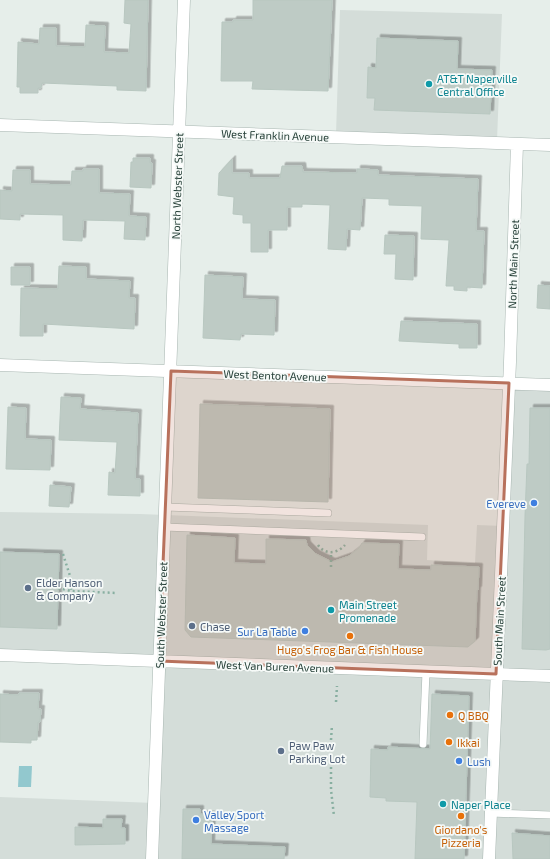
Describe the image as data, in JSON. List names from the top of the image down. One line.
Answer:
{"streets":{"street":["West Franklin Avenue","North Webster Street","North Main Street","West Benton Avenue","South Webster Street","South Main Street","West Van Buren Avenue"]},"crossings":[["West Franklin Avenue","North Webster Street"],["West Franklin Avenue","North Main Street"],["North Webster Street","West Benton Avenue"],["North Webster Street","South Webster Street"],["North Main Street","West Benton Avenue"],["North Main Street","South Main Street"],["West Benton Avenue","South Webster Street"],["West Benton Avenue","South Main Street"],["South Webster Street","West Van Buren Avenue"],["South Main Street","West Van Buren Avenue"]],"places":["AT&T Naperville Central Office","Evereve","Elder Hanson & Company","Main Street Promenade","Chase","Sur La Table","Hugo's Frog Bar & Fish House","Q BBQ","Ikkai","Paw Paw Parking Lot","Lush","Naper Place","Giordano's Pizzeria","Valley Sport Massage"]}
